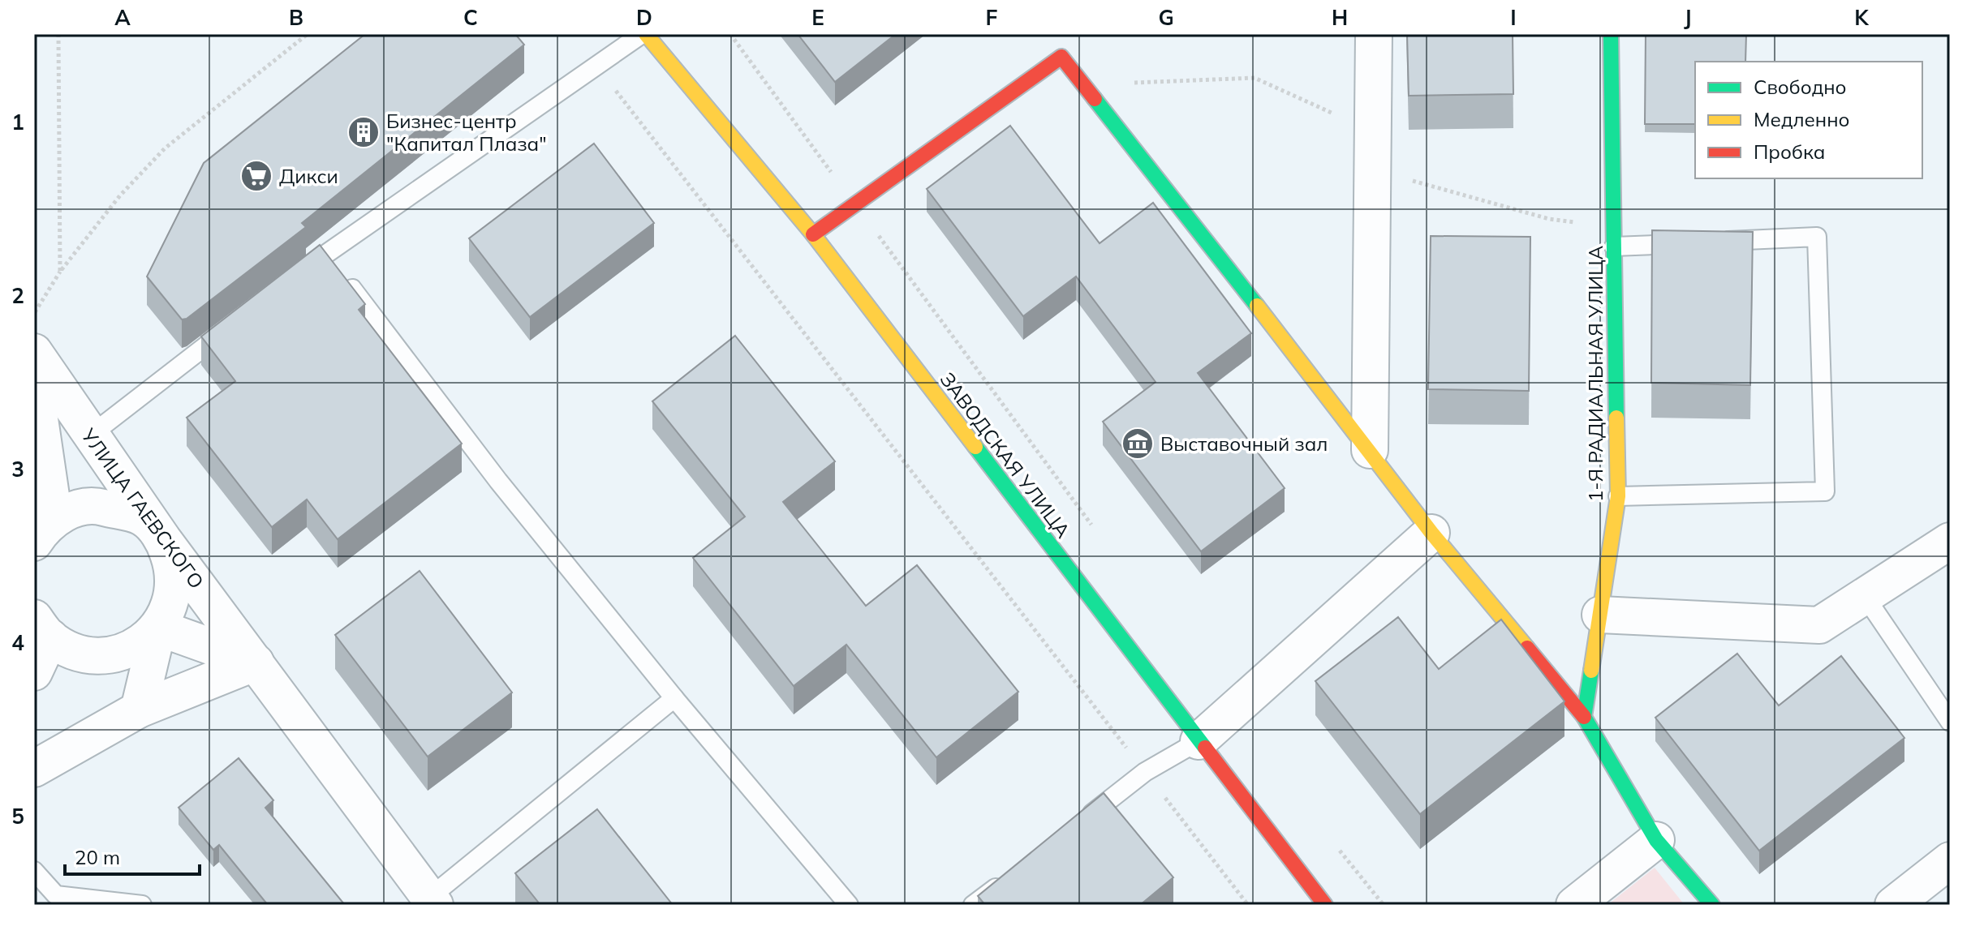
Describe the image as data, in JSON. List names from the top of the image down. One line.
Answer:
{"streets":{"street":["1-Я РАДИАЛЬНАЯ УЛИЦА","ЗАВОДСКАЯ УЛИЦА","УЛИЦА ГАЕВСКОГО"]},"places":{"building":["Бизнес-центр \"Капитал Плаза\""],"supermarket":["Дикси"],"museum":["Выставочный зал"]},"legend":["Свободно","Медленно","Пробка"],"scale_bar":"20 m","grid":{"columns":["A","B","C","D","E","F","G","H","I","J","K"],"rows":["1","2","3","4","5"]}}
